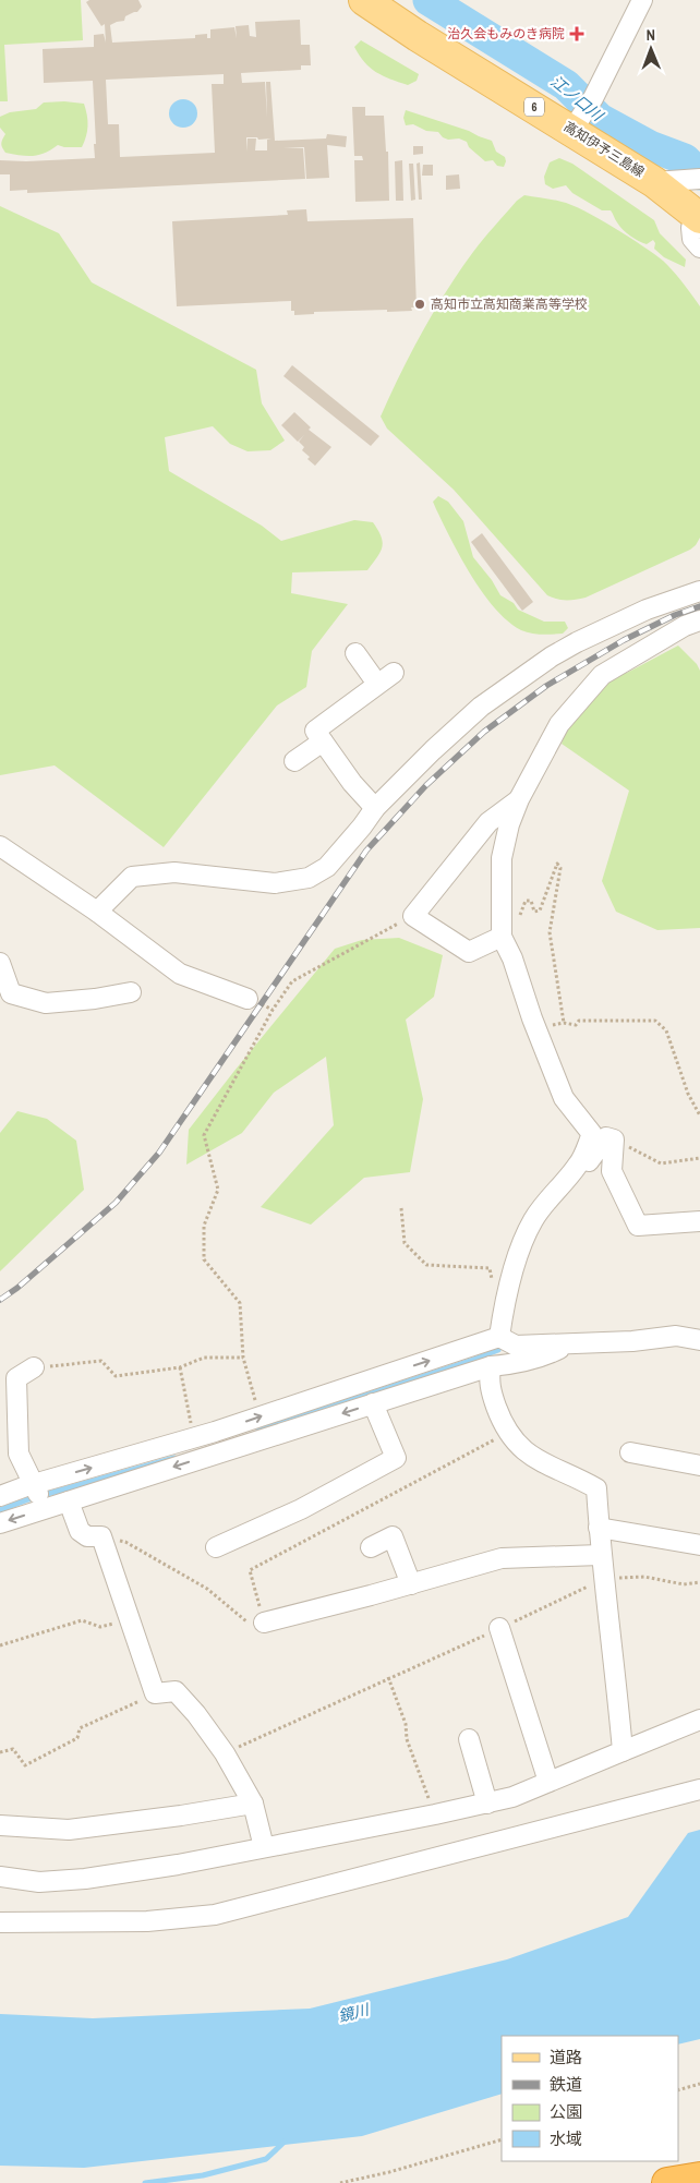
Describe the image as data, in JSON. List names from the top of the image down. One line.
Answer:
{"streets":{"main road":["6","高知伊予三島線"]},"water":["江ノ口川","鏡川"],"places":{"health":["治久会もみのき病院"],"other":["高知市立高知商業高等学校"]},"legend":["道路","鉄道","公園","水域"],"north":"top"}
